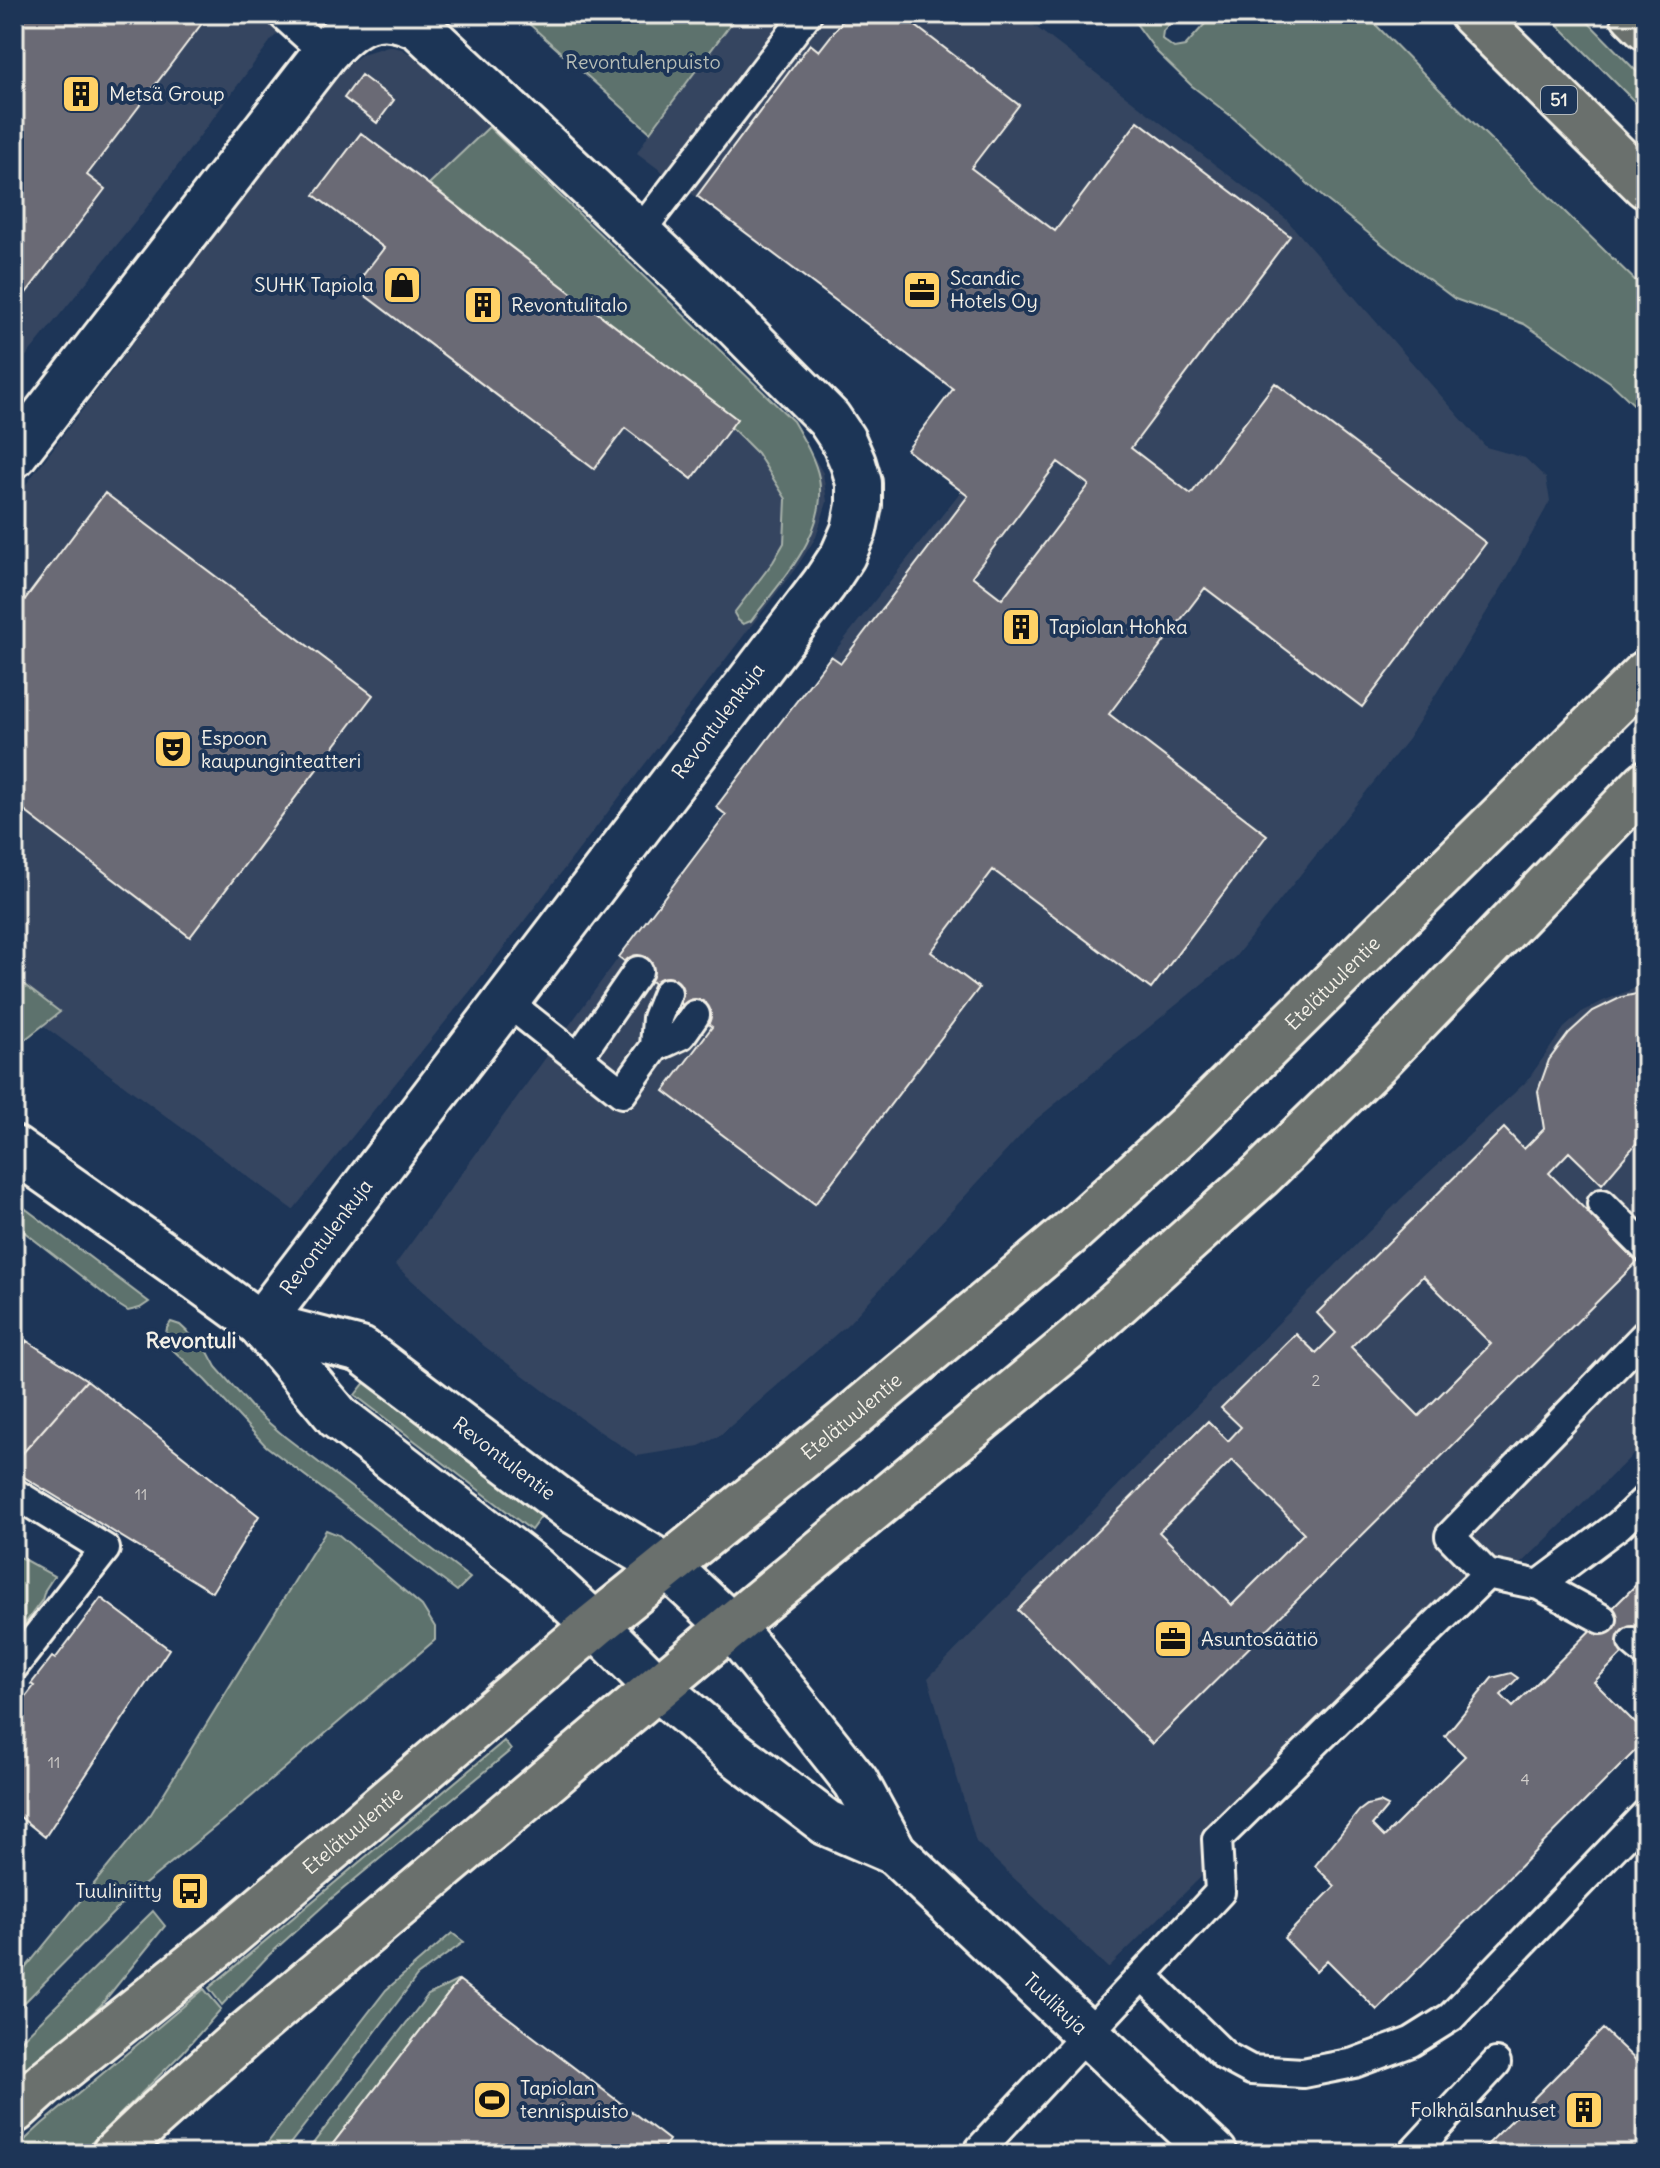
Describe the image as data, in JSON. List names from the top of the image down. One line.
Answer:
{"streets":{"main road":["51","Etelätuulentie"],"street":["Revontulenkuja","Revontulentie","Tuulikuja"]},"crossings":[["Revontulenkuja","Revontulentie"],["Etelätuulentie","Revontulentie"],["Revontulentie","Tuulikuja"]],"districts":["Revontuli"],"parks":["Revontulenpuisto"],"places":{"building":["Metsä Group","Revontulitalo","Tapiolan Hohka","Folkhälsanhuset"],"shop":["SUHK Tapiola"],"office":["Scandic Hotels Oy","Asuntosäätiö"],"theatre":["Espoon kaupunginteatteri"],"bus stop":["Tuuliniitty"],"sports":["Tapiolan tennispuisto"]},"house_numbers":["2","11","11","4"]}
